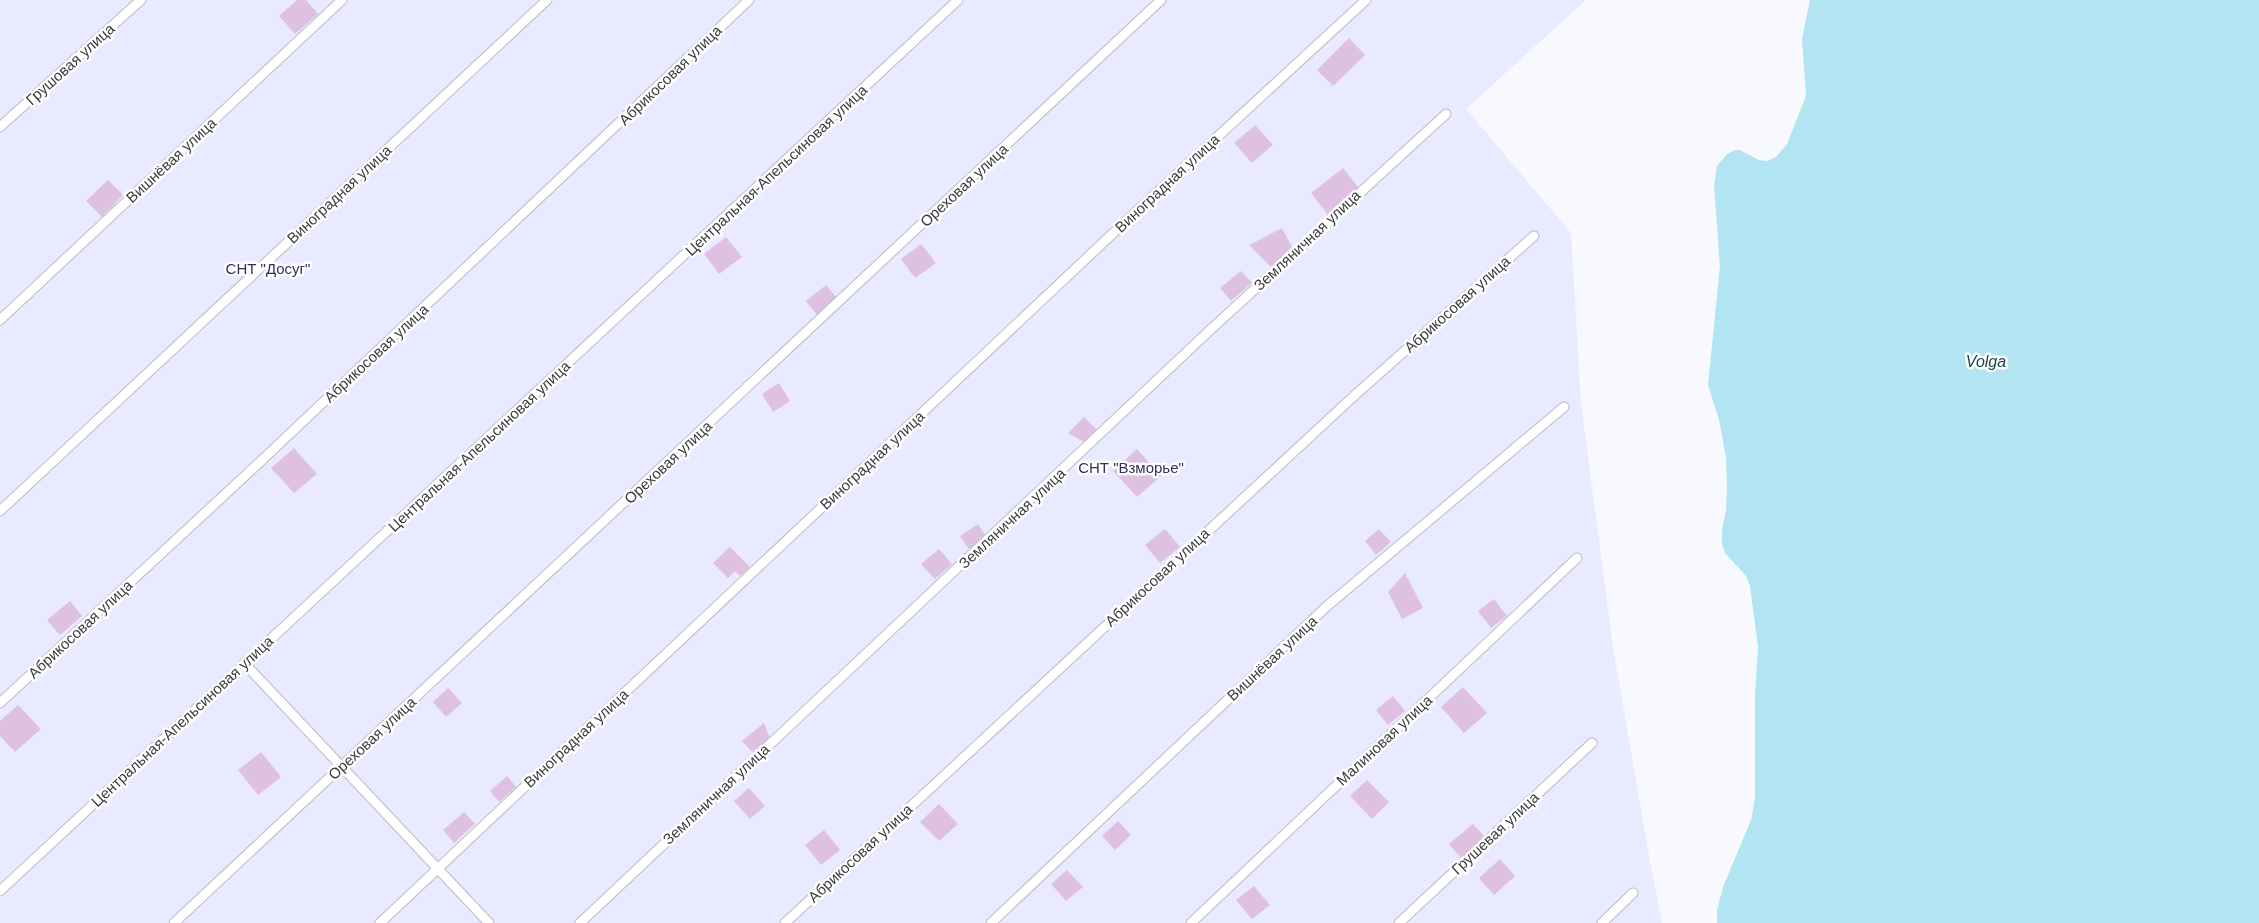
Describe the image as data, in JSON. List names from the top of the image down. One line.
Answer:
{"streets":{"lane":["Грушовая улица","Абрикосовая улица","Вишнёвая улица","Центральная-Апельсиновая улица","Виноградная улица","Ореховая улица","Земляничная улица","Малиновая улица","Грушевая улица"]},"water":["Volga"],"parks":["СНТ \"Досуг\"","СНТ \"Взморье\""]}
